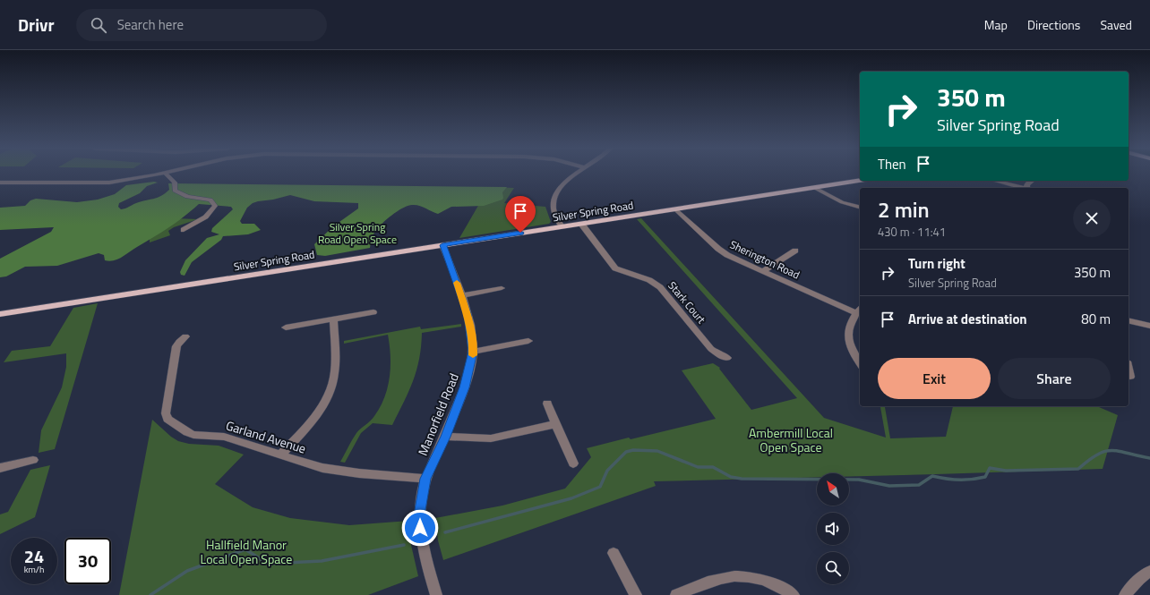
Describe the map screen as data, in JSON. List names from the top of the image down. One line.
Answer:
{"streets":{"main road":["Silver Spring Road"],"street":["Sherington Road","Stark Court","Manorfield Road","Garland Avenue"]},"crossings":[["Silver Spring Road","Sherington Road"],["Silver Spring Road","Stark Court"],["Silver Spring Road","Manorfield Road"],["Manorfield Road","Garland Avenue"]],"parks":["Silver Spring Road Open Space","Ambermill Local Open Space","Hallfield Manor Local Open Space"],"north":"top left","page":{"header":"Drivr","search":"Search here","nav":["Map","Directions","Saved"],"turn":["350 m","Silver Spring Road"],"then":"Then","heading":["2 min","430 m · 11:41"],"list":[{"name":"Turn right","note":"Silver Spring Road","value":"350 m"},{"name":"Arrive at destination","value":"80 m"}],"buttons":["Exit","Share"],"speed":"24 km/h","limit":"30"}}
